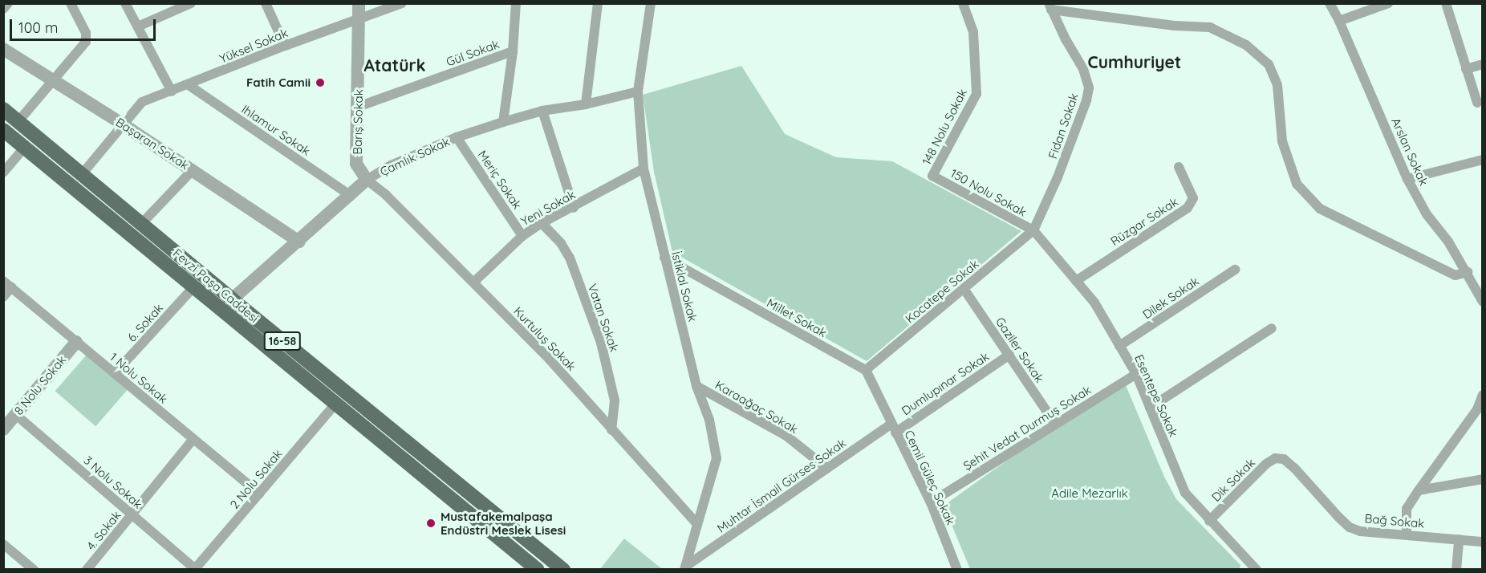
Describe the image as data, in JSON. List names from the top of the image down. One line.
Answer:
{"streets":{"main road":["Fevzi Paşa Caddesi","16-58"],"street":["Yüksel Sokak","Gül Sokak","Barış Sokak","Fidan Sokak","148 Nolu Sokak","Ihlamur Sokak","Başaran Sokak","Arslan Sokak","Çamlık Sokak","Meriç Sokak","150 Nolu Sokak","Yeni Sokak","Rüzgar Sokak","İstiklal Sokak","Kocatepe Sokak","Dilek Sokak","Vatan Sokak","Millet Sokak","6. Sokak","Kurtuluş Sokak","Gaziler Sokak","1 Nolu Sokak","Dumlupınar Sokak","8 Nolu Sokak","Esentepe Sokak","Karaağaç Sokak","Şehit Vedat Durmuş Sokak","Cemil Güleç Sokak","2 Nolu Sokak","Dik Sokak","3 Nolu Sokak","Muhtar İsmail Gürses Sokak","Bağ Sokak","4. Sokak"]},"crossings":[["Yüksel Sokak","Barış Sokak"],["Yüksel Sokak","Ihlamur Sokak"],["Yüksel Sokak","Başaran Sokak"],["Yüksel Sokak","Fevzi Paşa Caddesi"],["Gül Sokak","Barış Sokak"],["Barış Sokak","Çamlık Sokak"],["Barış Sokak","Kurtuluş Sokak"],["Fidan Sokak","150 Nolu Sokak"],["Fidan Sokak","Kocatepe Sokak"],["Fidan Sokak","Esentepe Sokak"],["148 Nolu Sokak","150 Nolu Sokak"],["Ihlamur Sokak","Çamlık Sokak"],["Başaran Sokak","Çamlık Sokak"],["Çamlık Sokak","Meriç Sokak"],["Çamlık Sokak","Fevzi Paşa Caddesi"],["Çamlık Sokak","İstiklal Sokak"],["Çamlık Sokak","Kurtuluş Sokak"],["Meriç Sokak","Yeni Sokak"],["150 Nolu Sokak","Kocatepe Sokak"],["150 Nolu Sokak","Esentepe Sokak"],["Yeni Sokak","İstiklal Sokak"],["Yeni Sokak","Vatan Sokak"],["Yeni Sokak","Kurtuluş Sokak"],["Rüzgar Sokak","Esentepe Sokak"],["Fevzi Paşa Caddesi","6. Sokak"],["Fevzi Paşa Caddesi","2 Nolu Sokak"],["İstiklal Sokak","Millet Sokak"],["İstiklal Sokak","Kurtuluş Sokak"],["İstiklal Sokak","Karaağaç Sokak"],["İstiklal Sokak","Muhtar İsmail Gürses Sokak"],["Kocatepe Sokak","Millet Sokak"],["Kocatepe Sokak","Gaziler Sokak"],["Kocatepe Sokak","Esentepe Sokak"],["Dilek Sokak","Esentepe Sokak"],["Vatan Sokak","Kurtuluş Sokak"],["6. Sokak","1 Nolu Sokak"],["Gaziler Sokak","Dumlupınar Sokak"],["Gaziler Sokak","Şehit Vedat Durmuş Sokak"],["1 Nolu Sokak","8 Nolu Sokak"],["1 Nolu Sokak","2 Nolu Sokak"],["1 Nolu Sokak","4. Sokak"],["Dumlupınar Sokak","Cemil Güleç Sokak"],["Dumlupınar Sokak","Muhtar İsmail Gürses Sokak"],["8 Nolu Sokak","3 Nolu Sokak"],["Esentepe Sokak","Şehit Vedat Durmuş Sokak"],["Esentepe Sokak","Dik Sokak"],["Karaağaç Sokak","Muhtar İsmail Gürses Sokak"],["Şehit Vedat Durmuş Sokak","Cemil Güleç Sokak"],["Cemil Güleç Sokak","Muhtar İsmail Gürses Sokak"],["2 Nolu Sokak","3 Nolu Sokak"],["Dik Sokak","Bağ Sokak"],["3 Nolu Sokak","4. Sokak"]],"districts":["Cumhuriyet","Atatürk"],"parks":["Adile Mezarlık"],"places":["Fatih Camii","Mustafakemalpaşa Endüstri Meslek Lisesi"],"scale_bar":"100 m"}
